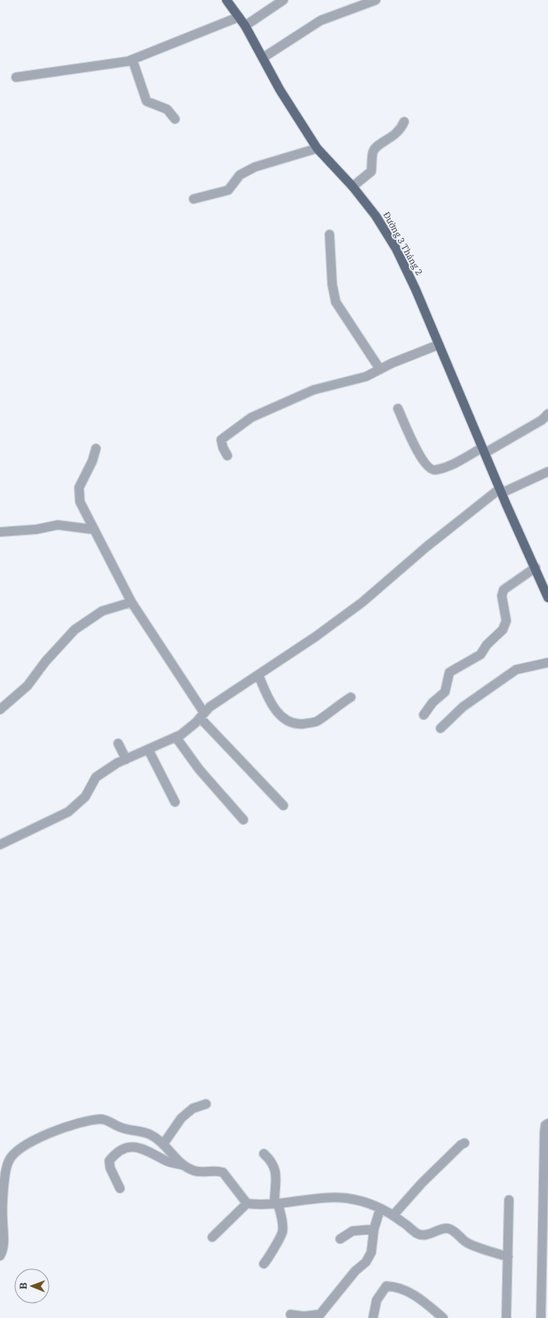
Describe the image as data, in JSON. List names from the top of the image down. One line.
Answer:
{"streets":{"main road":["Đường 3 Tháng 2"]},"north":"left"}
